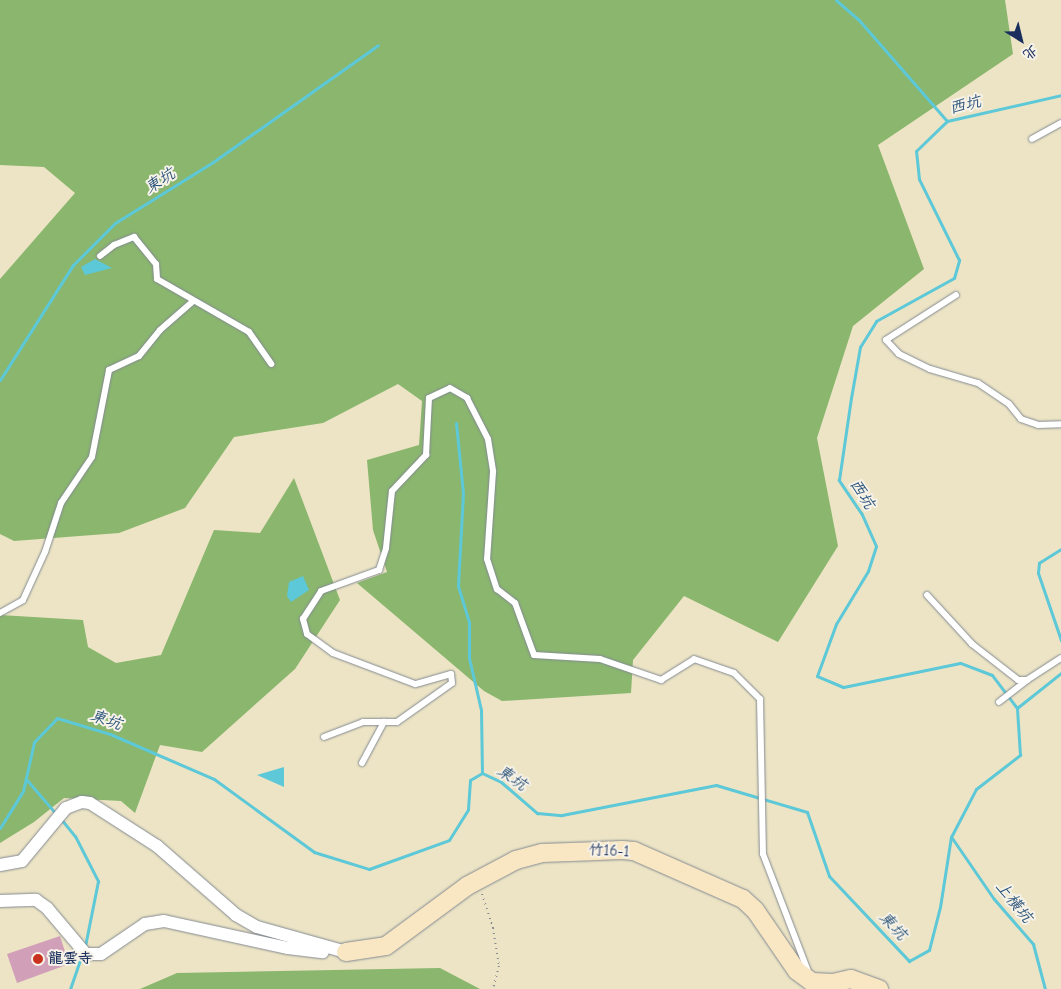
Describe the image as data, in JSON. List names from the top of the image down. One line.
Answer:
{"streets":{"street":["竹16-1"]},"water":["西坑","東坑","上橫坑"],"places":["龍雲寺"],"north":"bottom right"}
